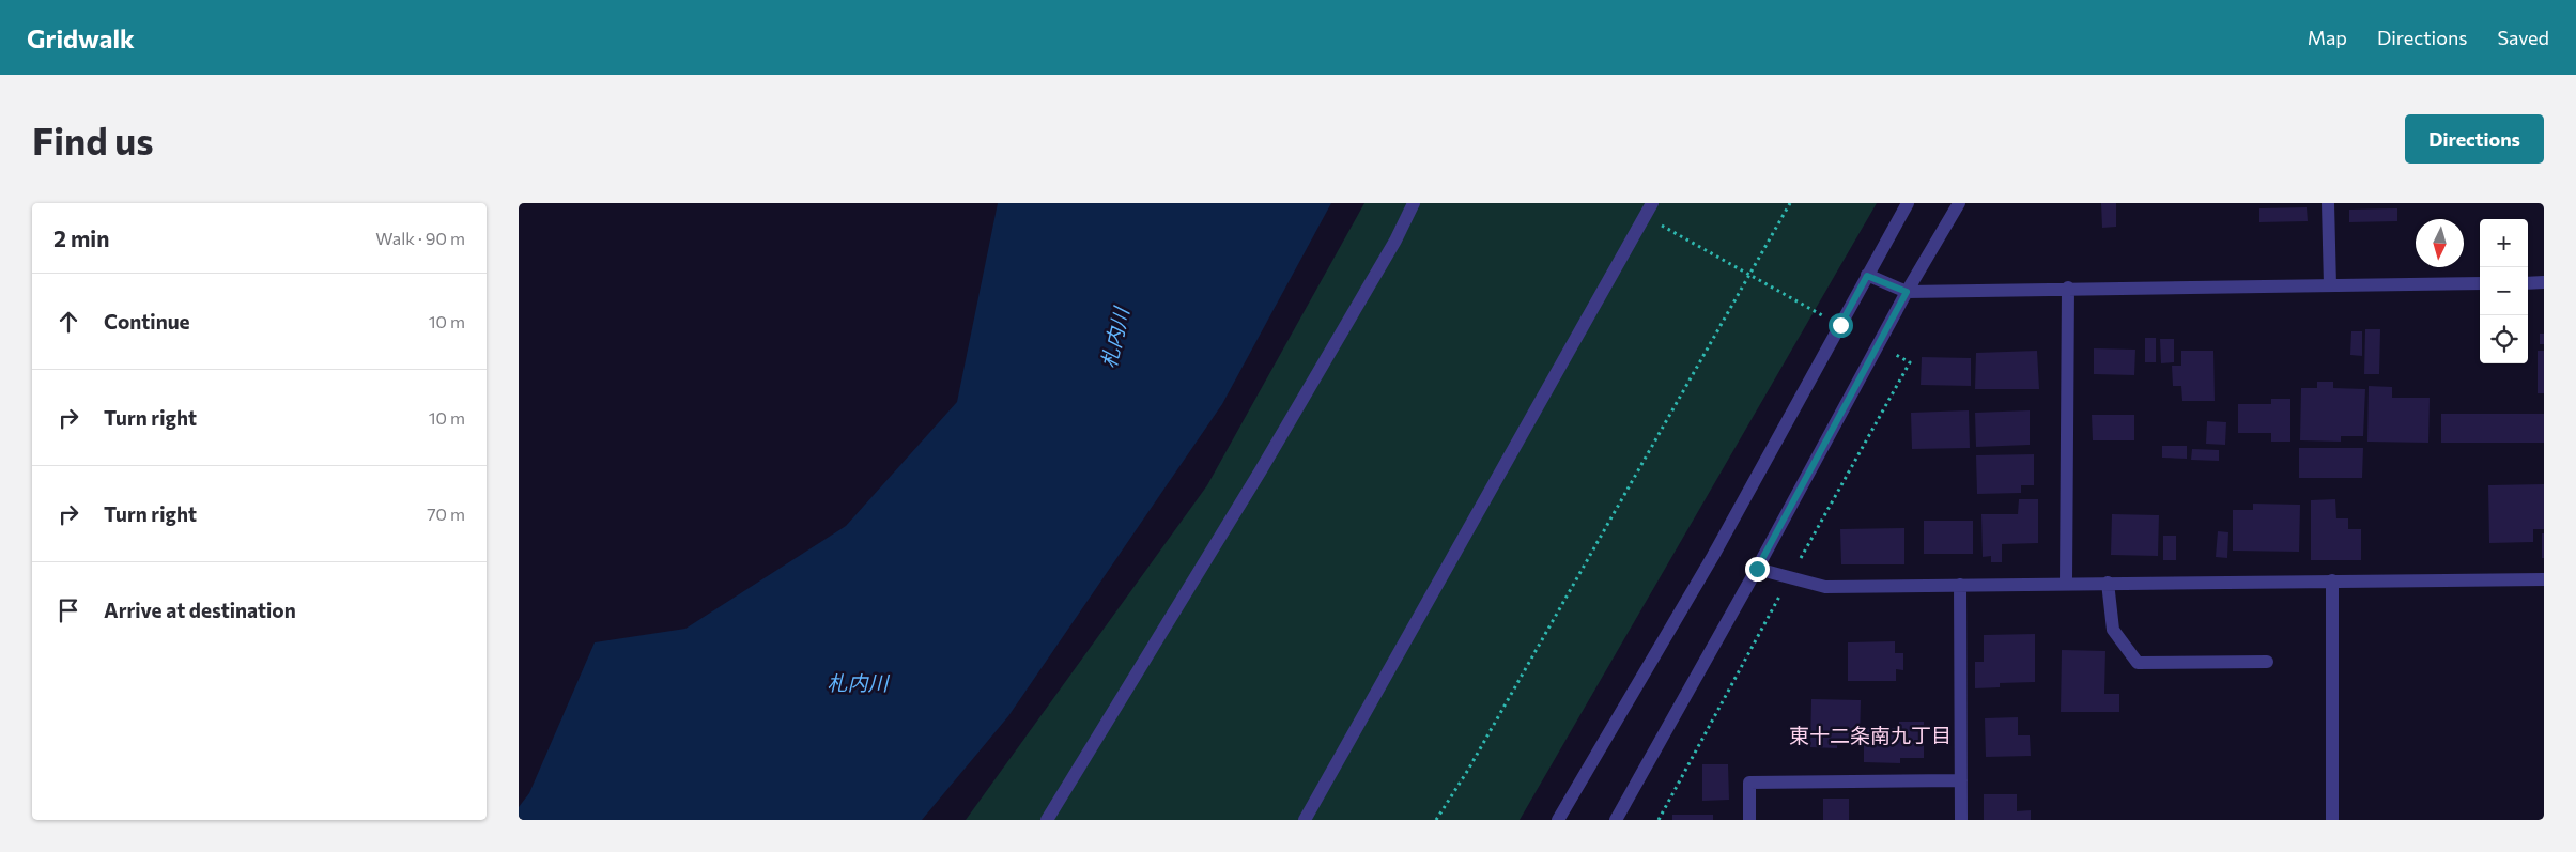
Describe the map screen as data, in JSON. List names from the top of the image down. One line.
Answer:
{"districts":["東十二条南九丁目"],"water":["札内川"],"north":"bottom","page":{"header":"Gridwalk","nav":["Map","Directions","Saved"],"buttons":"Directions","title":"Find us","heading":["2 min","Walk · 90 m"],"map_buttons":["+","−"],"list":[["Continue","10 m"],["Turn right","10 m"],["Turn right","70 m"],"Arrive at destination"]}}
